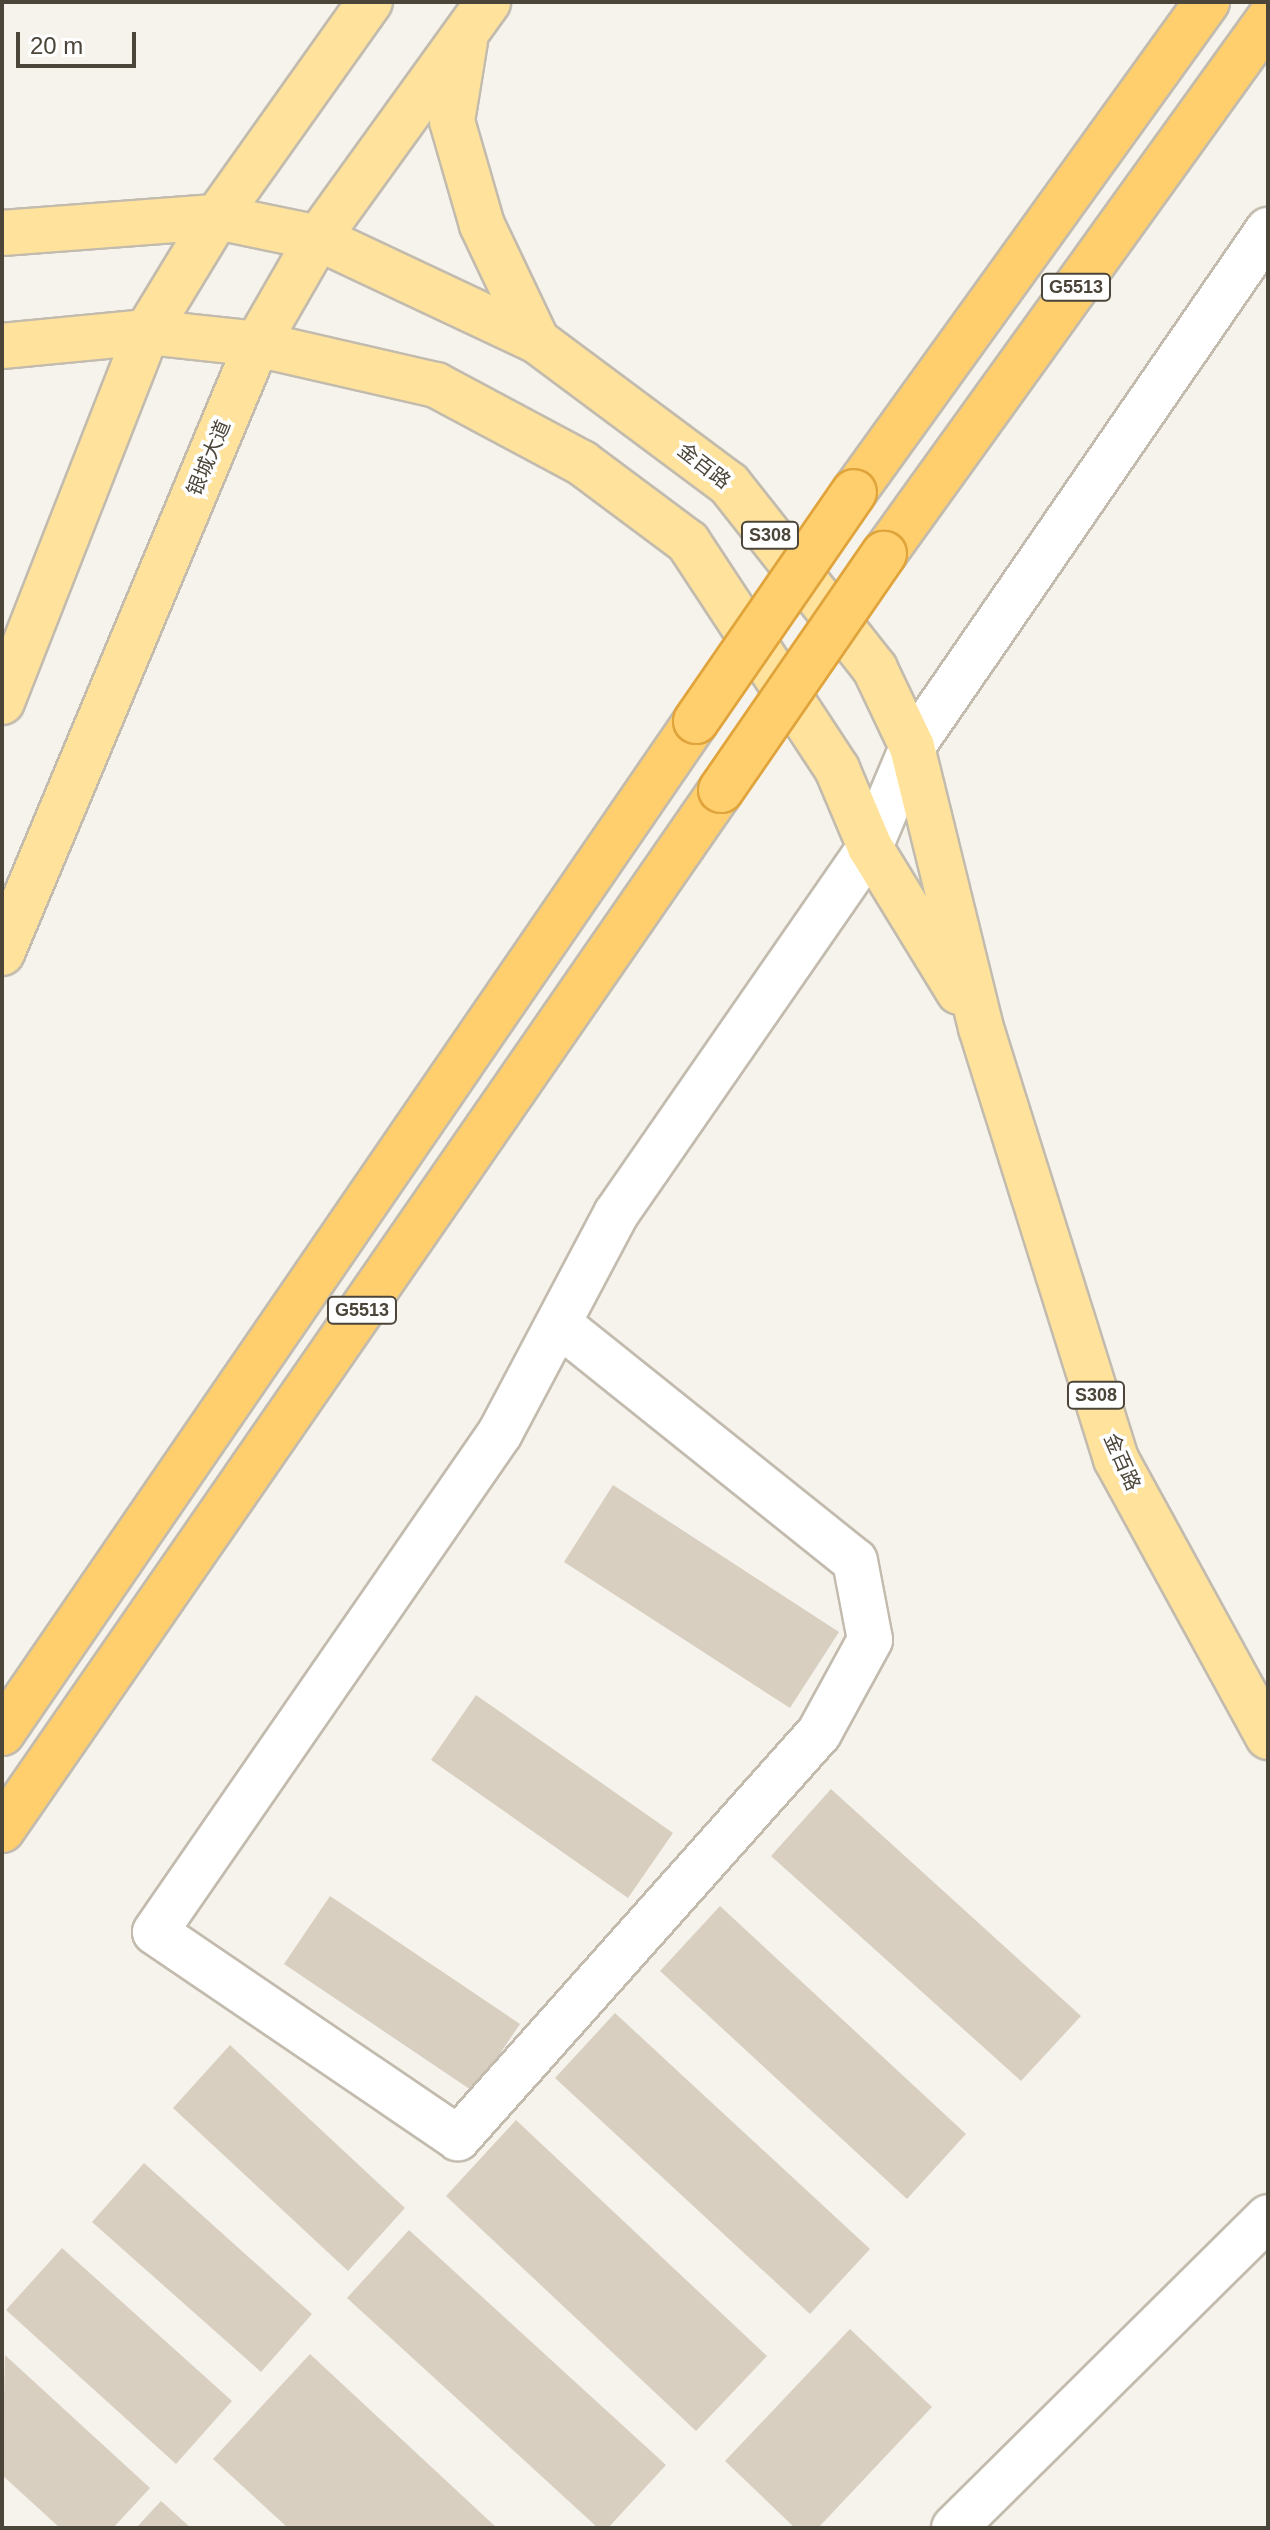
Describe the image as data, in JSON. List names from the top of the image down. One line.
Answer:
{"streets":{"highway":["G5513"],"main road":["银城大道","金百路","S308"]},"crossings":[["银城大道","金百路"]],"scale_bar":"20 m"}
